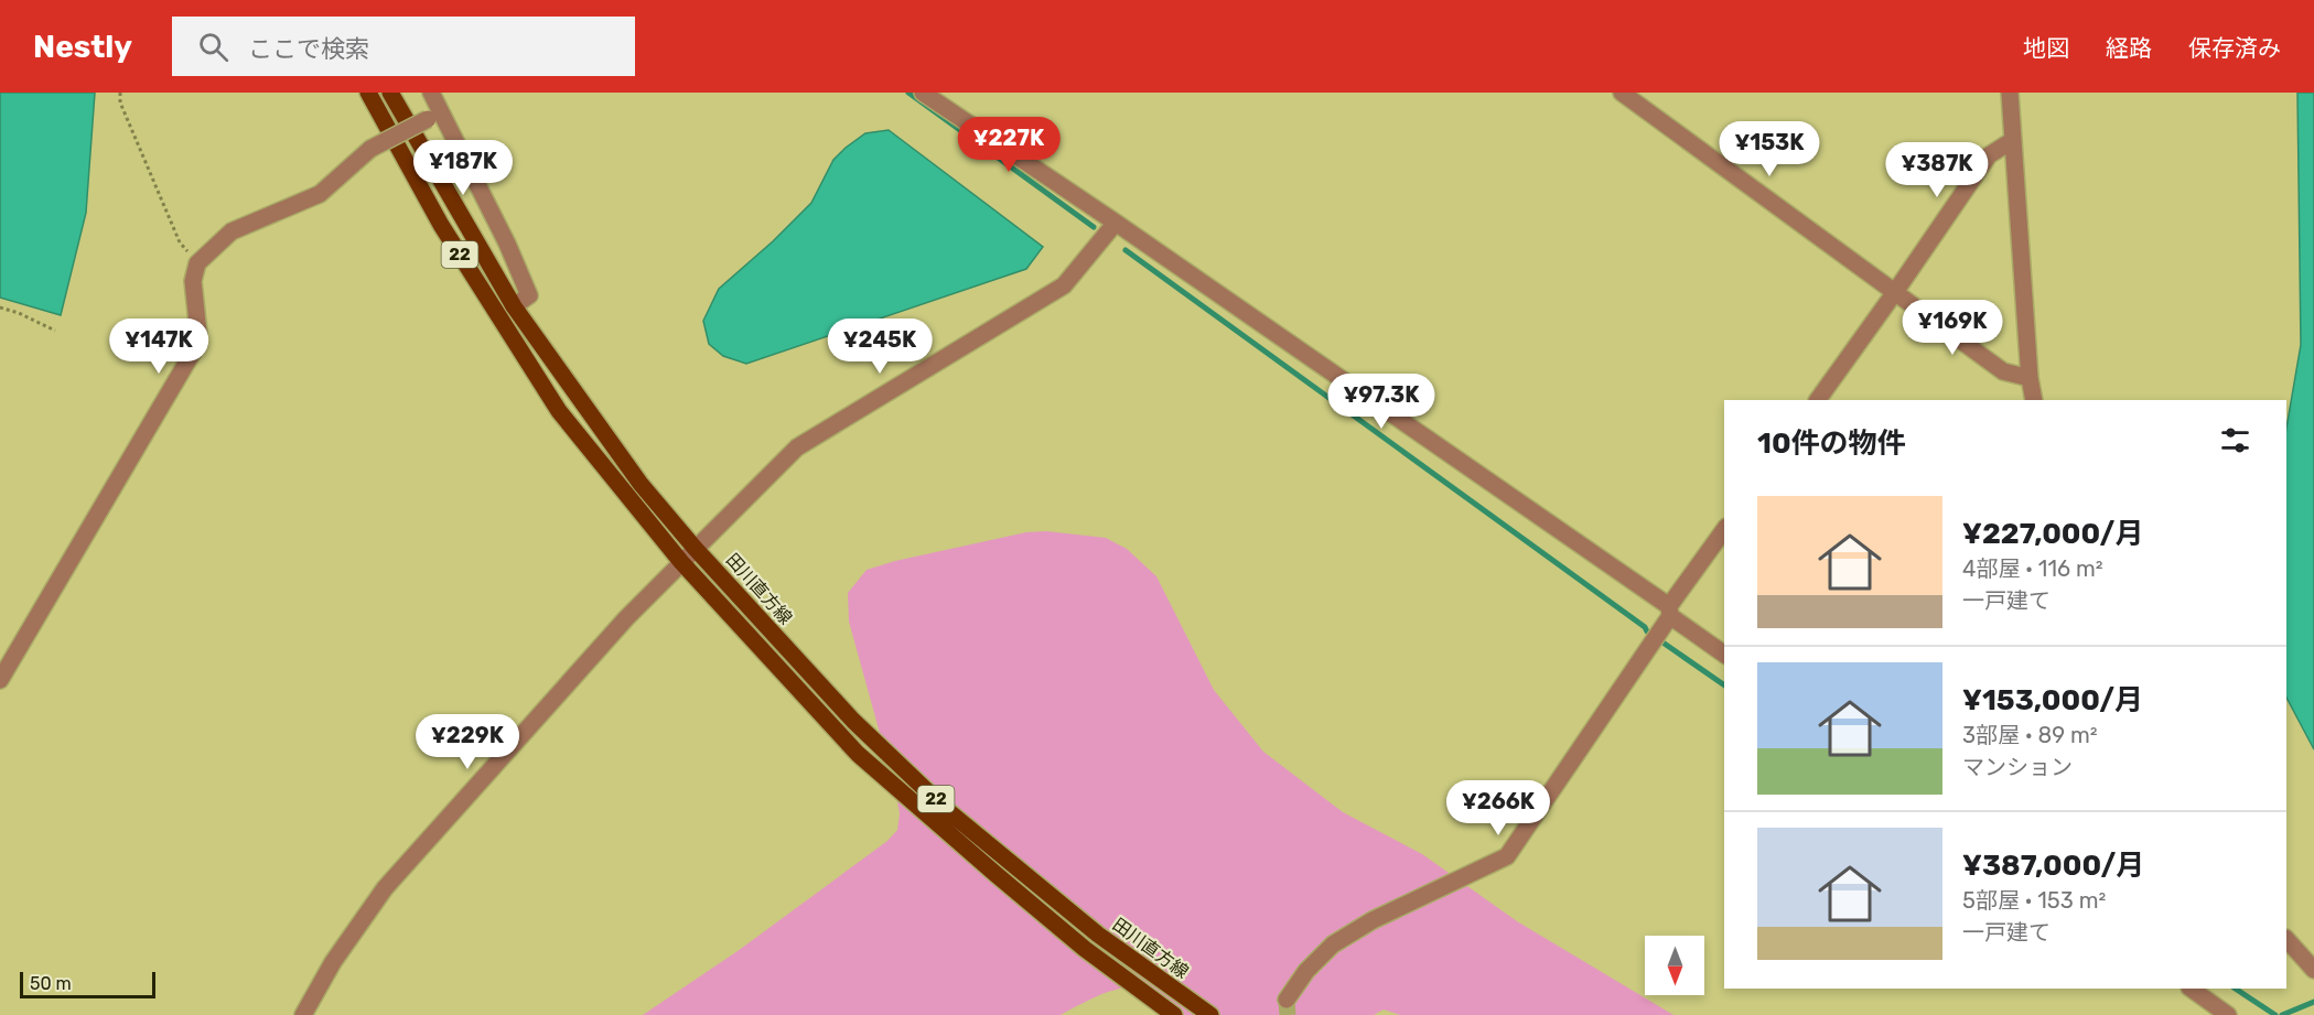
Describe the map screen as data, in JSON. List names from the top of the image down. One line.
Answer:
{"streets":{"main road":["22","田川直方線"]},"scale_bar":"50 m","north":"bottom","page":{"header":"Nestly","search":"ここで検索","nav":["地図","経路","保存済み"],"price":["¥227K","¥153K","¥187K","¥387K","¥169K","¥147K","¥245K","¥97.3K","¥229K","¥266K"],"heading":"10件の物件","list":[{"name":"¥227,000/月","note":"4部屋 · 116 m² · 一戸建て"},{"name":"¥153,000/月","note":"3部屋 · 89 m² · マンション"},{"name":"¥387,000/月","note":"5部屋 · 153 m² · 一戸建て"}],"scale":"50 m"}}
